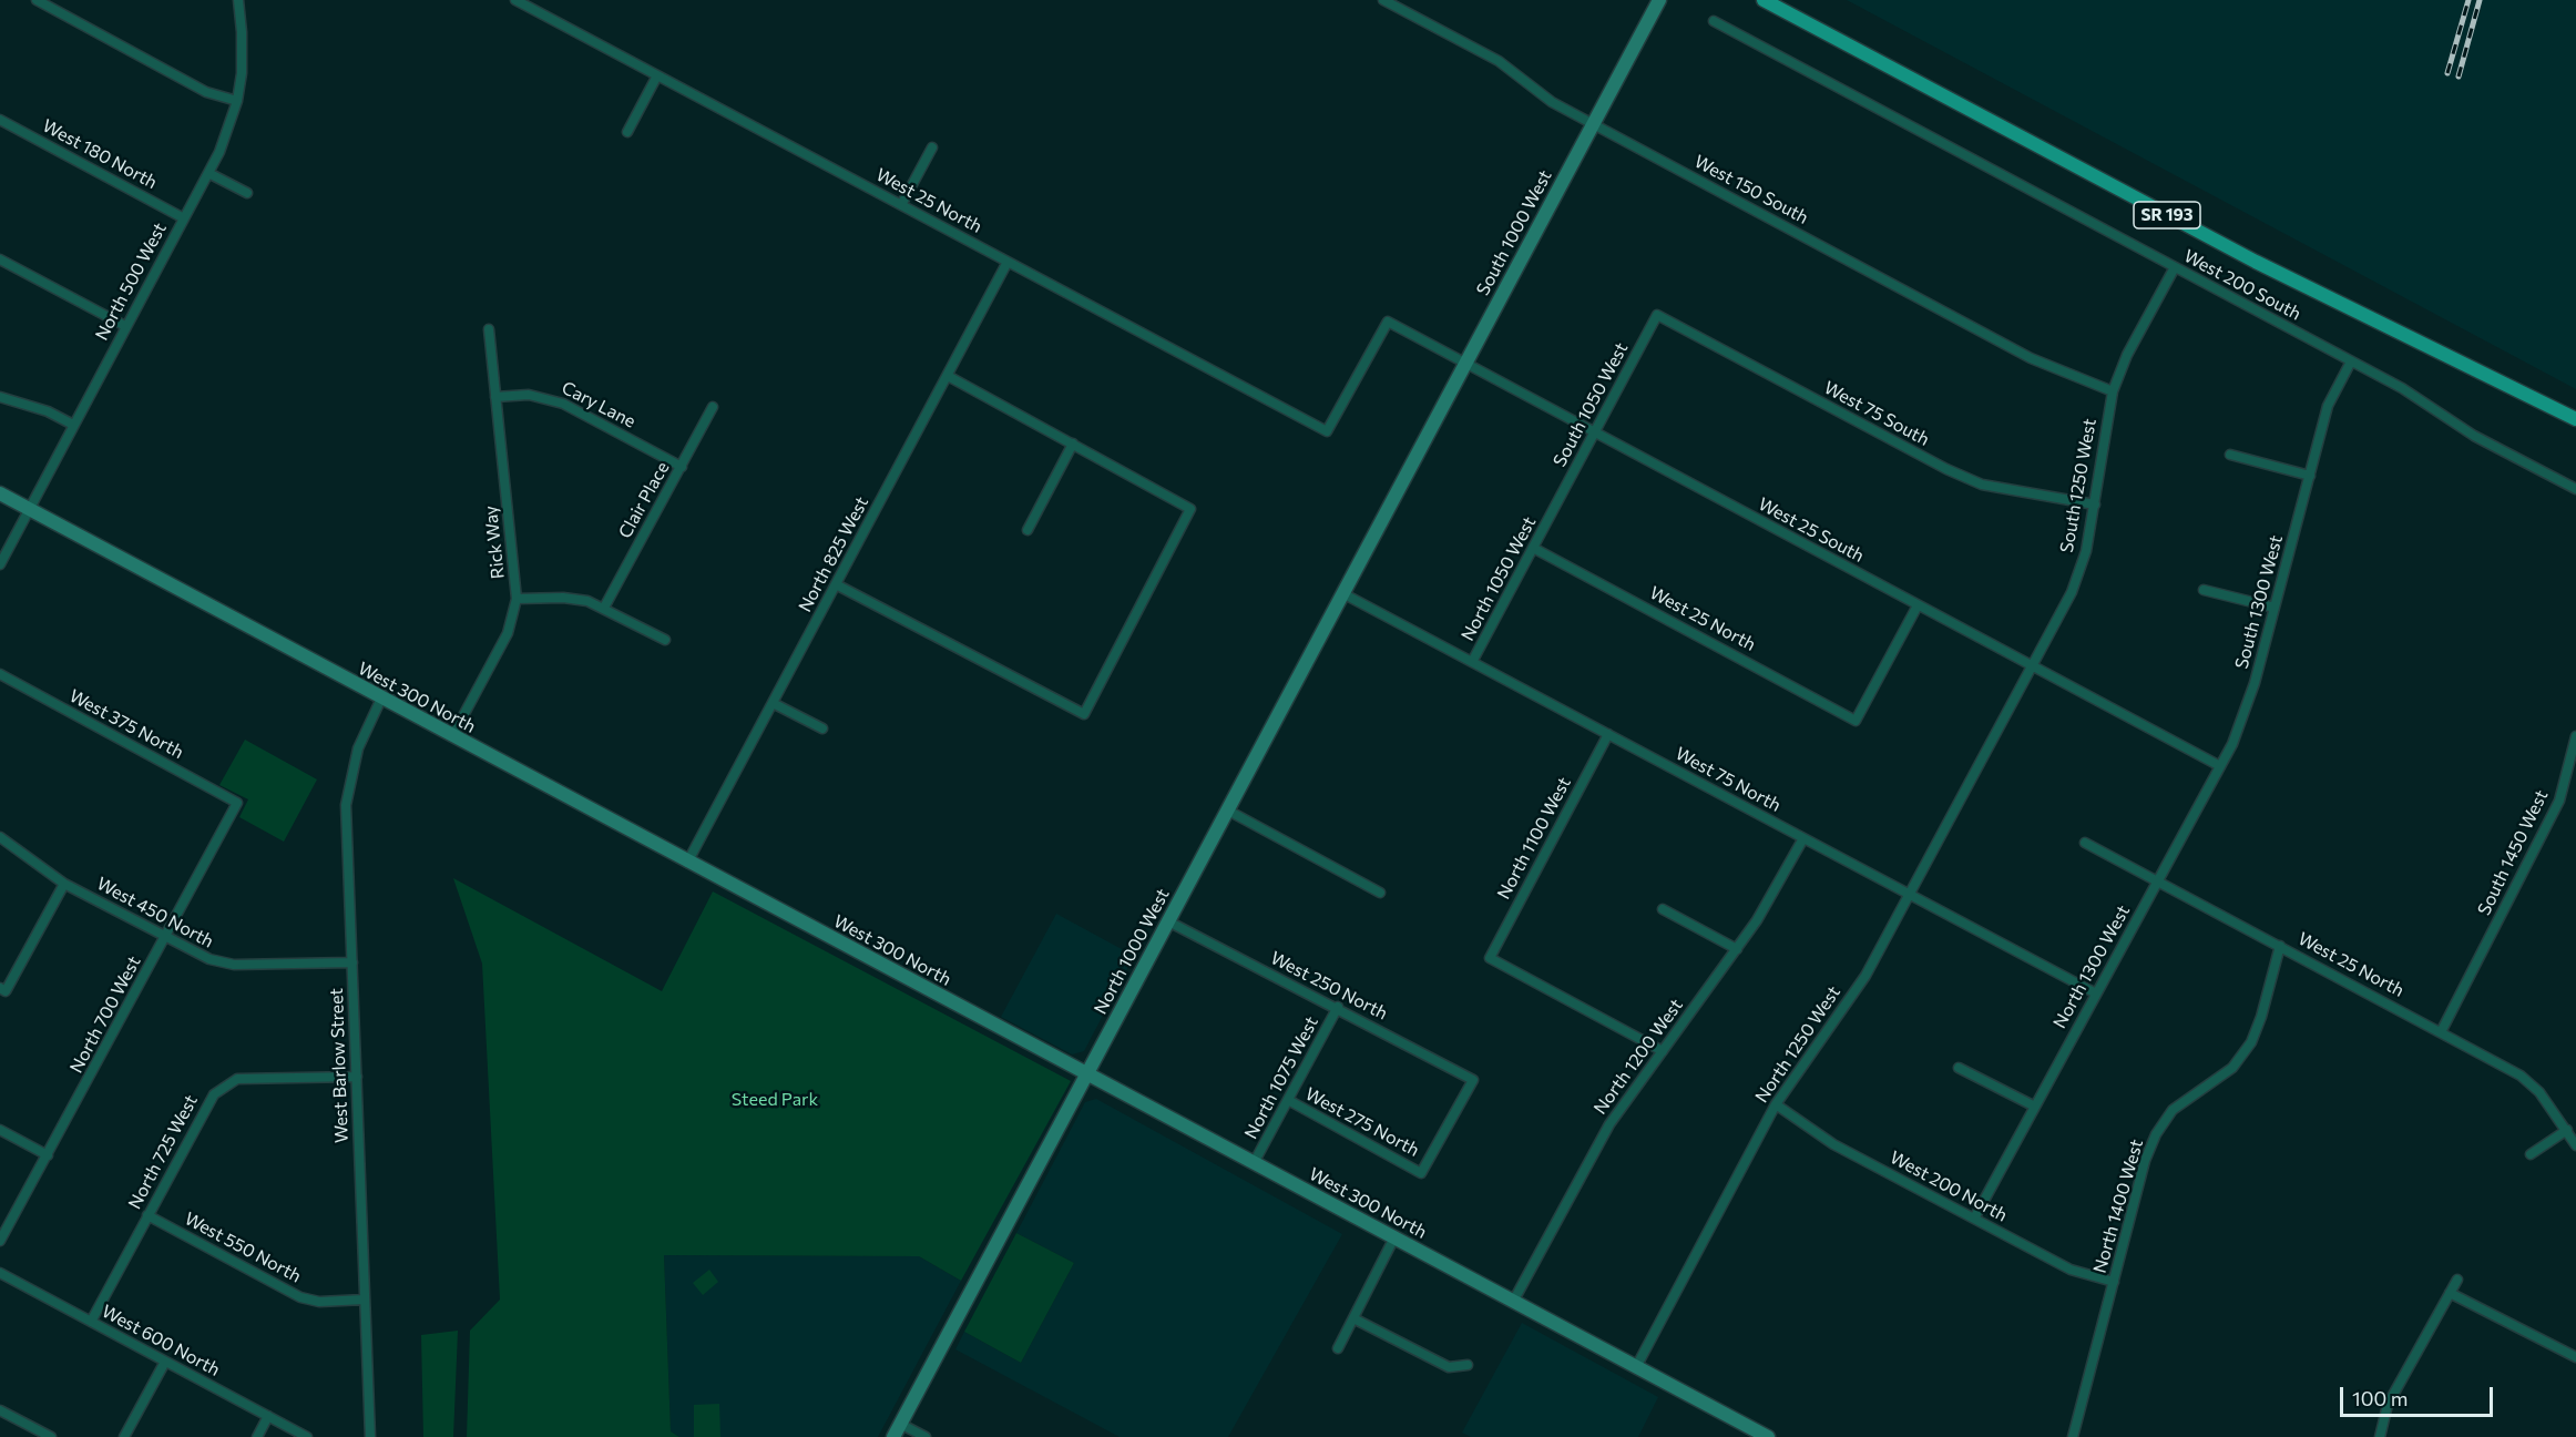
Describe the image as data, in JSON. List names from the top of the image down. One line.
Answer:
{"streets":{"main road":["SR 193","South 1000 West","West 300 North","North 1000 West"],"street":["West 180 North","West 150 South","West 25 North","North 500 West","West 200 South","Cary Lane","South 1050 West","West 75 South","South 1250 West","Clair Place","West 25 South","Rick Way","North 825 West","North 1050 West","South 1300 West","West 375 North","West 75 North","North 1100 West","South 1450 West","West 450 North","North 1300 West","West 250 North","North 700 West","North 1250 West","North 1200 West","West Barlow Street","North 1075 West","West 275 North","North 725 West","West 200 North","North 1400 West","West 550 North","West 600 North"]},"crossings":[["West 180 North","North 500 West"],["West 150 South","South 1000 West"],["West 150 South","South 1250 West"],["West 25 North","West 25 South"],["West 25 North","North 825 West"],["West 25 North","North 1050 West"],["West 25 North","South 1450 West"],["West 25 North","North 1300 West"],["West 25 North","North 1400 West"],["South 1000 West","West 25 South"],["South 1000 West","North 1000 West"],["North 500 West","West 300 North"],["West 200 South","South 1250 West"],["West 200 South","South 1300 West"],["Cary Lane","Clair Place"],["Cary Lane","Rick Way"],["South 1050 West","West 75 South"],["South 1050 West","West 25 South"],["South 1050 West","North 1050 West"],["West 75 South","South 1250 West"],["South 1250 West","West 25 South"],["South 1250 West","North 1250 West"],["West 25 South","South 1300 West"],["Rick Way","West 300 North"],["North 825 West","West 300 North"],["North 1050 West","West 75 North"],["South 1300 West","North 1300 West"],["West 300 North","North 1000 West"],["West 300 North","North 1250 West"],["West 300 North","North 1200 West"],["West 300 North","West Barlow Street"],["West 300 North","North 1075 West"],["West 375 North","North 700 West"],["West 75 North","North 1100 West"],["West 75 North","North 1000 West"],["West 75 North","North 1300 West"],["West 75 North","North 1250 West"],["West 75 North","North 1200 West"],["North 1100 West","North 1200 West"],["West 450 North","North 700 West"],["West 450 North","West Barlow Street"],["North 1000 West","West 250 North"],["North 1300 West","West 200 North"],["West 250 North","North 1075 West"],["West 250 North","West 275 North"],["North 1250 West","West 200 North"],["West Barlow Street","North 725 West"],["West Barlow Street","West 550 North"],["North 1075 West","West 275 North"],["North 725 West","West 550 North"],["North 725 West","West 600 North"],["West 200 North","North 1400 West"]],"parks":["Steed Park"],"scale_bar":"100 m"}
